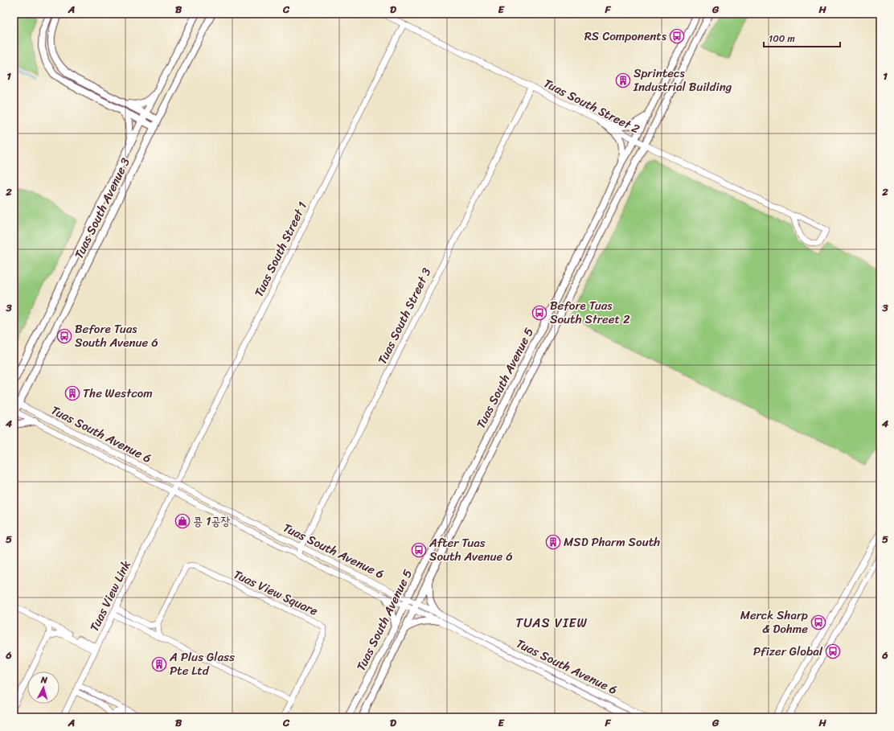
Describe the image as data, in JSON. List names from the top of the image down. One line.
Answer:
{"streets":{"main road":["Tuas South Avenue 3","Tuas South Avenue 5"],"street":["Tuas South Street 2","Tuas South Street 1","Tuas South Street 3","Tuas South Avenue 6","Tuas View Square","Tuas View Link"]},"crossings":[["Tuas South Street 2","Tuas South Street 1"],["Tuas South Street 2","Tuas South Street 3"],["Tuas South Street 2","Tuas South Avenue 5"],["Tuas South Avenue 3","Tuas South Avenue 6"],["Tuas South Street 1","Tuas South Avenue 6"],["Tuas South Street 1","Tuas View Link"],["Tuas South Street 3","Tuas South Avenue 6"],["Tuas South Avenue 5","Tuas South Avenue 6"],["Tuas South Avenue 6","Tuas View Link"]],"districts":["TUAS VIEW"],"places":{"bus stop":["RS Components","Before Tuas South Street 2","Before Tuas South Avenue 6","After Tuas South Avenue 6","Merck Sharp & Dohme","Pfizer Global"],"building":["Sprintecs Industrial Building","The Westcom","MSD Pharm South","A Plus Glass Pte Ltd"],"shop":["콩 1공장"]},"scale_bar":"100 m","north":"top","grid":{"columns":["A","B","C","D","E","F","G","H"],"rows":["1","2","3","4","5","6"]}}
